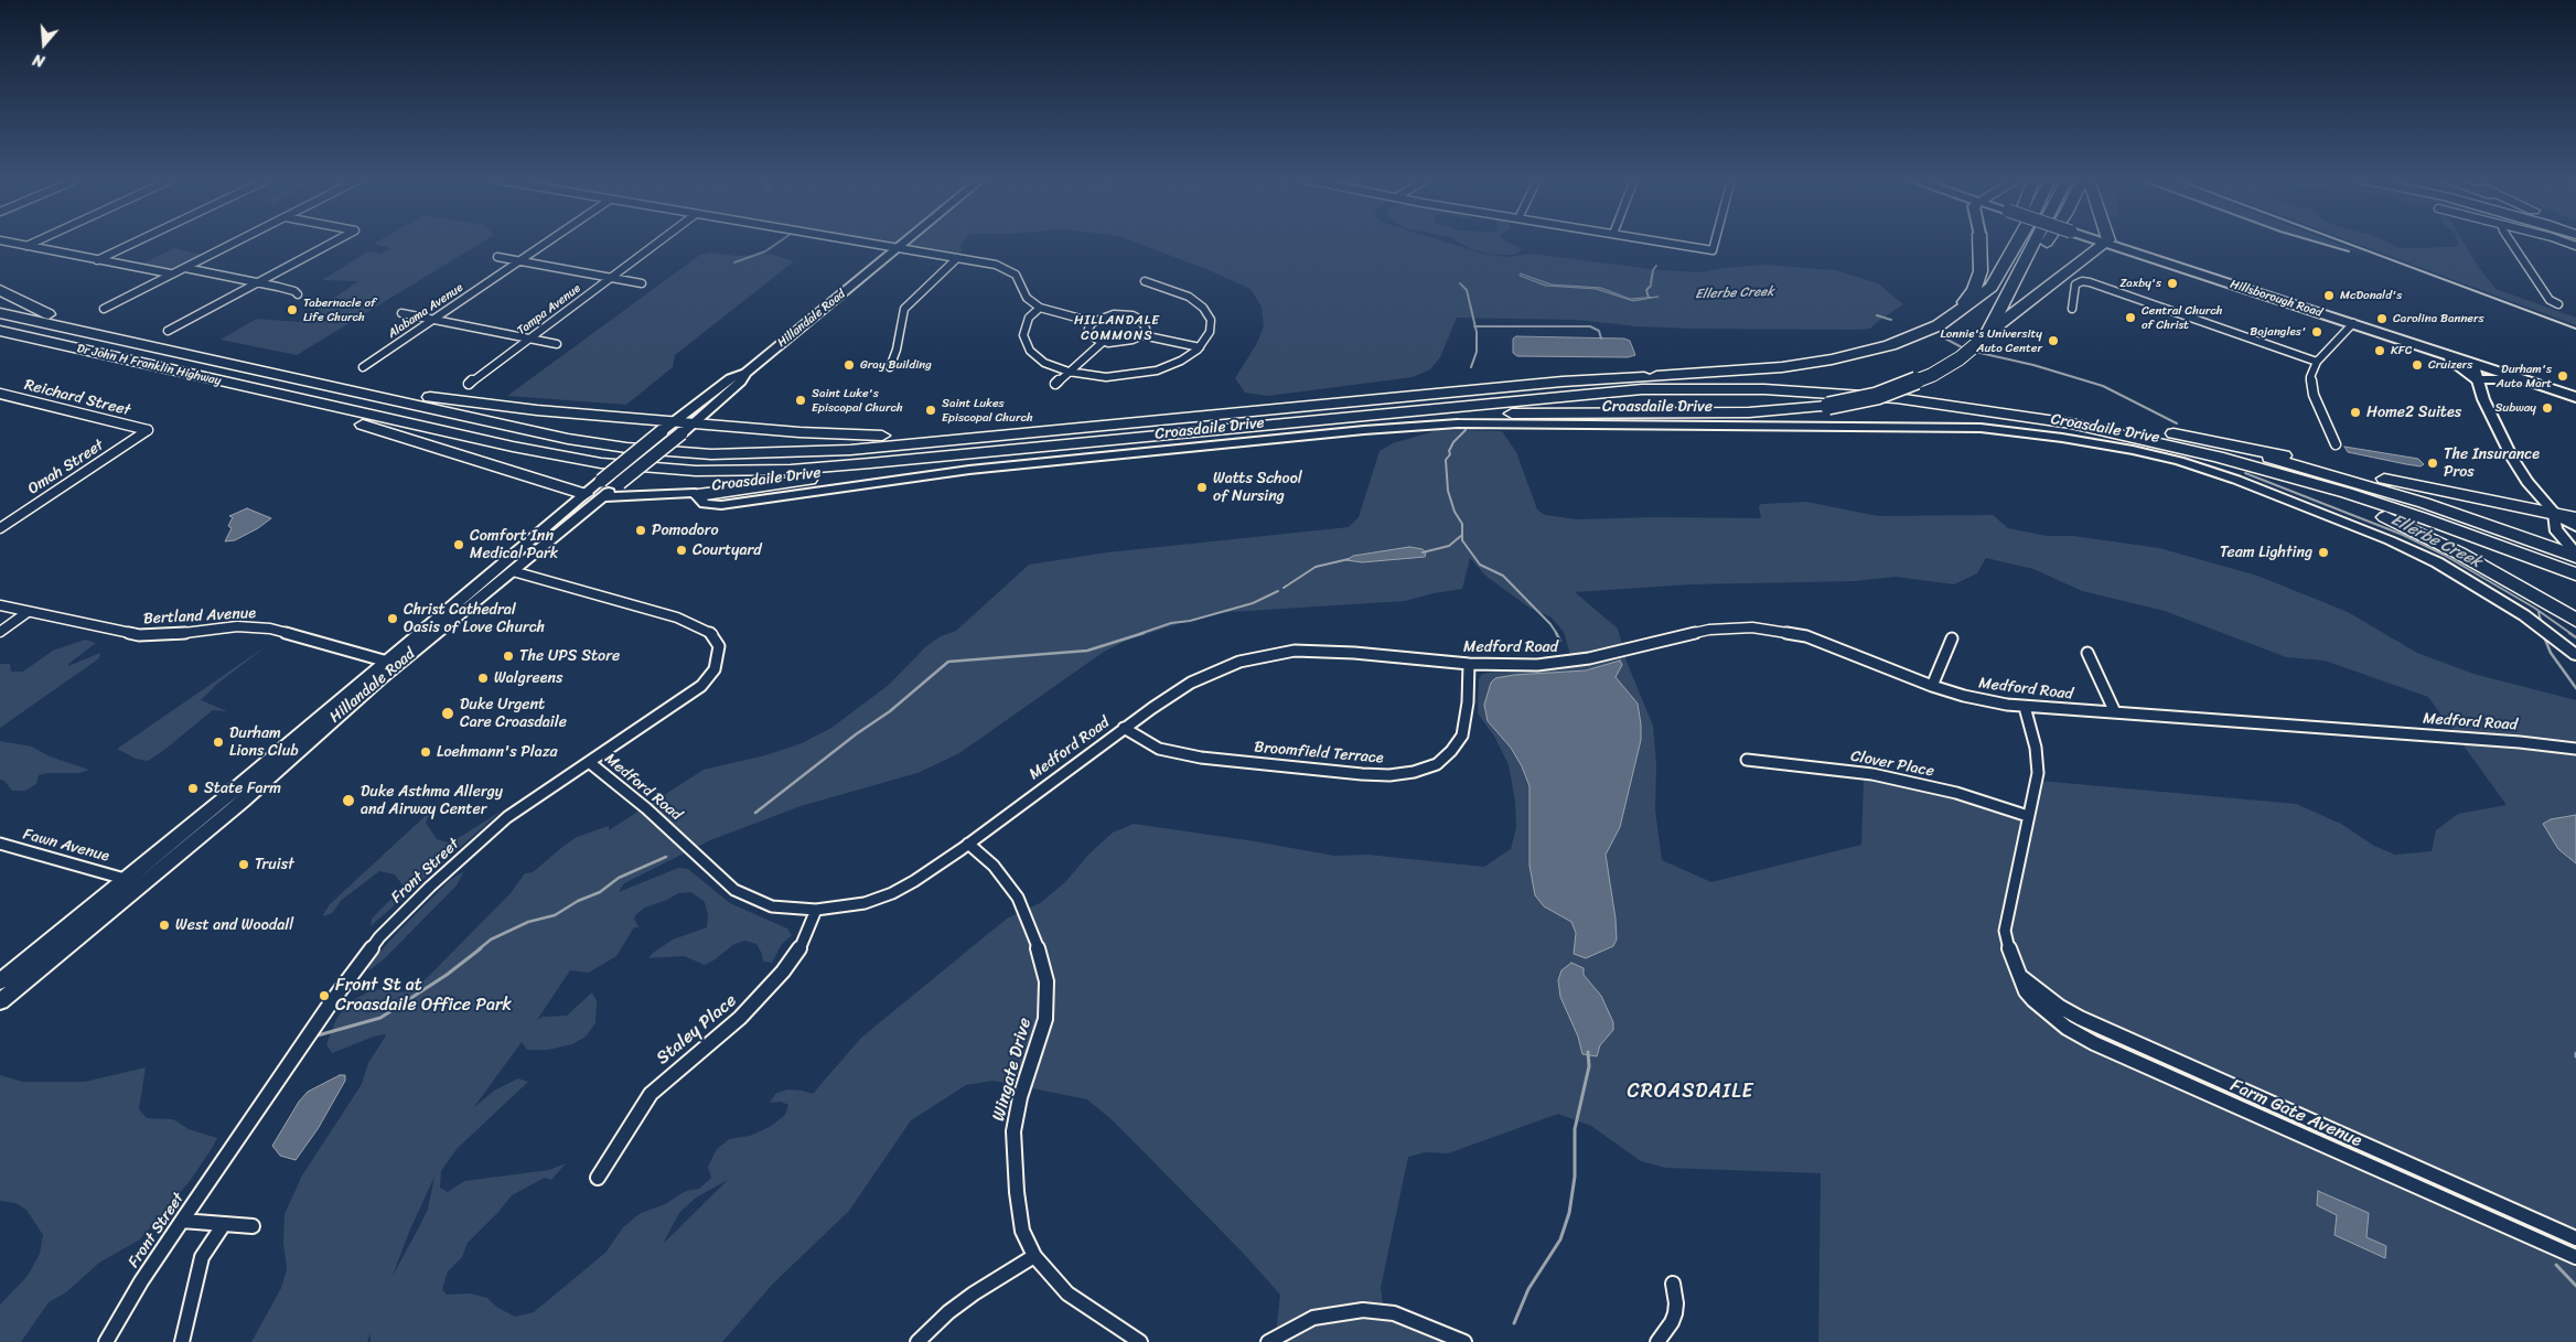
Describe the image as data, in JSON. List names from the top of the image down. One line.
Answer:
{"streets":{"highway":["Dr John H Franklin Highway"],"main road":["Hillsborough Road"],"street":["Tampa Avenue","Alabama Avenue","Hillandale Road","Reichard Street","Croasdaile Drive","Omah Street","Bertland Avenue","Medford Road","Broomfield Terrace","Clover Place","Fawn Avenue","Front Street","Staley Place","Wingate Drive","Farm Gate Avenue"]},"crossings":[["Hillandale Road","Croasdaile Drive"],["Hillandale Road","Bertland Avenue"],["Hillandale Road","Fawn Avenue"],["Hillandale Road","Front Street"],["Reichard Street","Omah Street"],["Medford Road","Broomfield Terrace"],["Medford Road","Front Street"],["Medford Road","Staley Place"],["Medford Road","Wingate Drive"],["Medford Road","Farm Gate Avenue"],["Clover Place","Farm Gate Avenue"]],"districts":["HILLANDALE COMMONS","CROASDAILE"],"water":["Ellerbe Creek"],"places":["Zaxby's","McDonald's","Tabernacle of Life Church","Central Church of Christ","Carolina Banners","Bojangles'","Lonnie's University Auto Center","KFC","Gray Building","Cruizers","Durham's Auto Mart","Saint Luke's Episcopal Church","Subway","Saint Lukes Episcopal Church","Home2 Suites","The Insurance Pros","Watts School of Nursing","Pomodoro","Comfort Inn Medical Park","Courtyard","Team Lighting","Christ Cathedral Oasis of Love Church","The UPS Store","Walgreens","Duke Urgent Care Croasdaile","Durham Lions Club","Loehmann's Plaza","State Farm","Duke Asthma Allergy and Airway Center","Truist","West and Woodall","Front St at Croasdaile Office Park"],"north":"bottom"}
